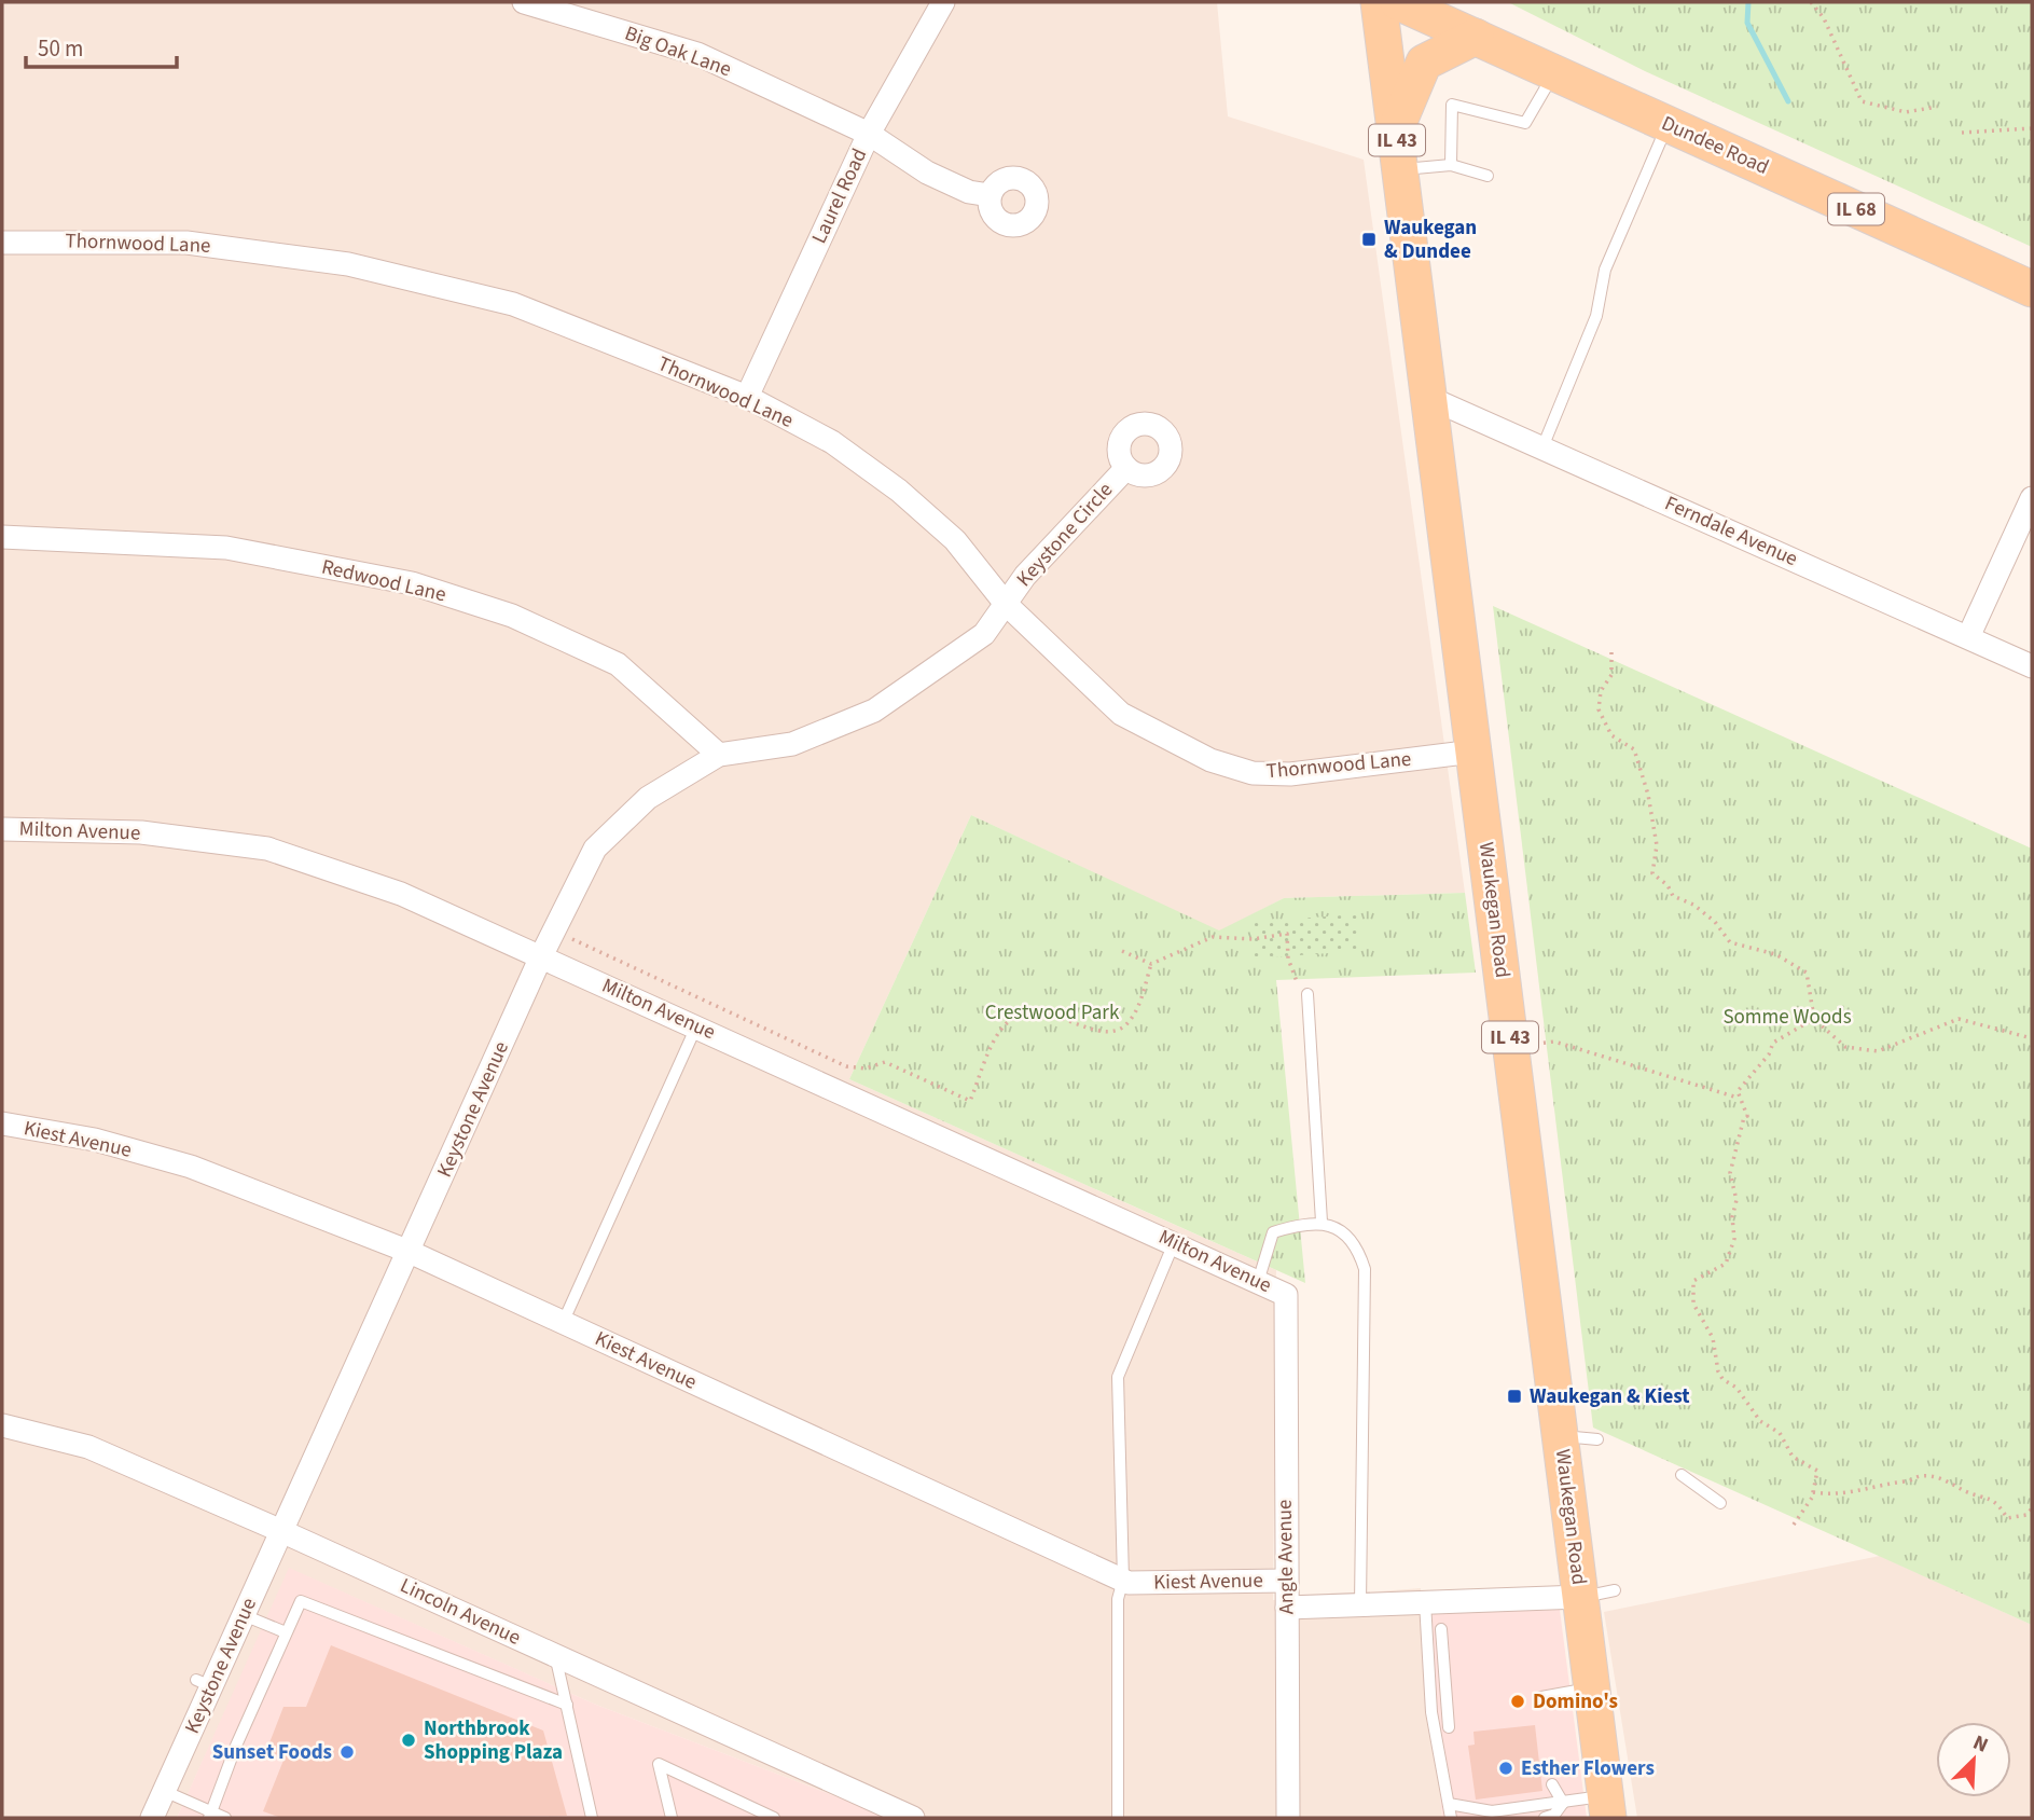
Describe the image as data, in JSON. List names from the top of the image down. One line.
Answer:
{"streets":{"main road":["IL 43","Dundee Road","IL 68","Waukegan Road"],"street":["Big Oak Lane","Laurel Road","Thornwood Lane","Ferndale Avenue","Keystone Circle","Redwood Lane","Milton Avenue","Keystone Avenue","Kiest Avenue","Angle Avenue","Lincoln Avenue"]},"crossings":[["Big Oak Lane","Laurel Road"],["Laurel Road","Thornwood Lane"],["Thornwood Lane","Keystone Circle"],["Thornwood Lane","Waukegan Road"],["Thornwood Lane","Keystone Avenue"],["Ferndale Avenue","Waukegan Road"],["Keystone Circle","Keystone Avenue"],["Redwood Lane","Keystone Avenue"],["Milton Avenue","Keystone Avenue"],["Milton Avenue","Angle Avenue"],["Waukegan Road","Kiest Avenue"],["Keystone Avenue","Kiest Avenue"],["Keystone Avenue","Lincoln Avenue"],["Kiest Avenue","Angle Avenue"]],"parks":["Crestwood Park","Somme Woods"],"places":{"transit":["Waukegan & Dundee","Waukegan & Kiest"],"other":["Domino's","Northbrook Shopping Plaza","Sunset Foods","Esther Flowers"]},"scale_bar":"50 m","north":"top right"}
